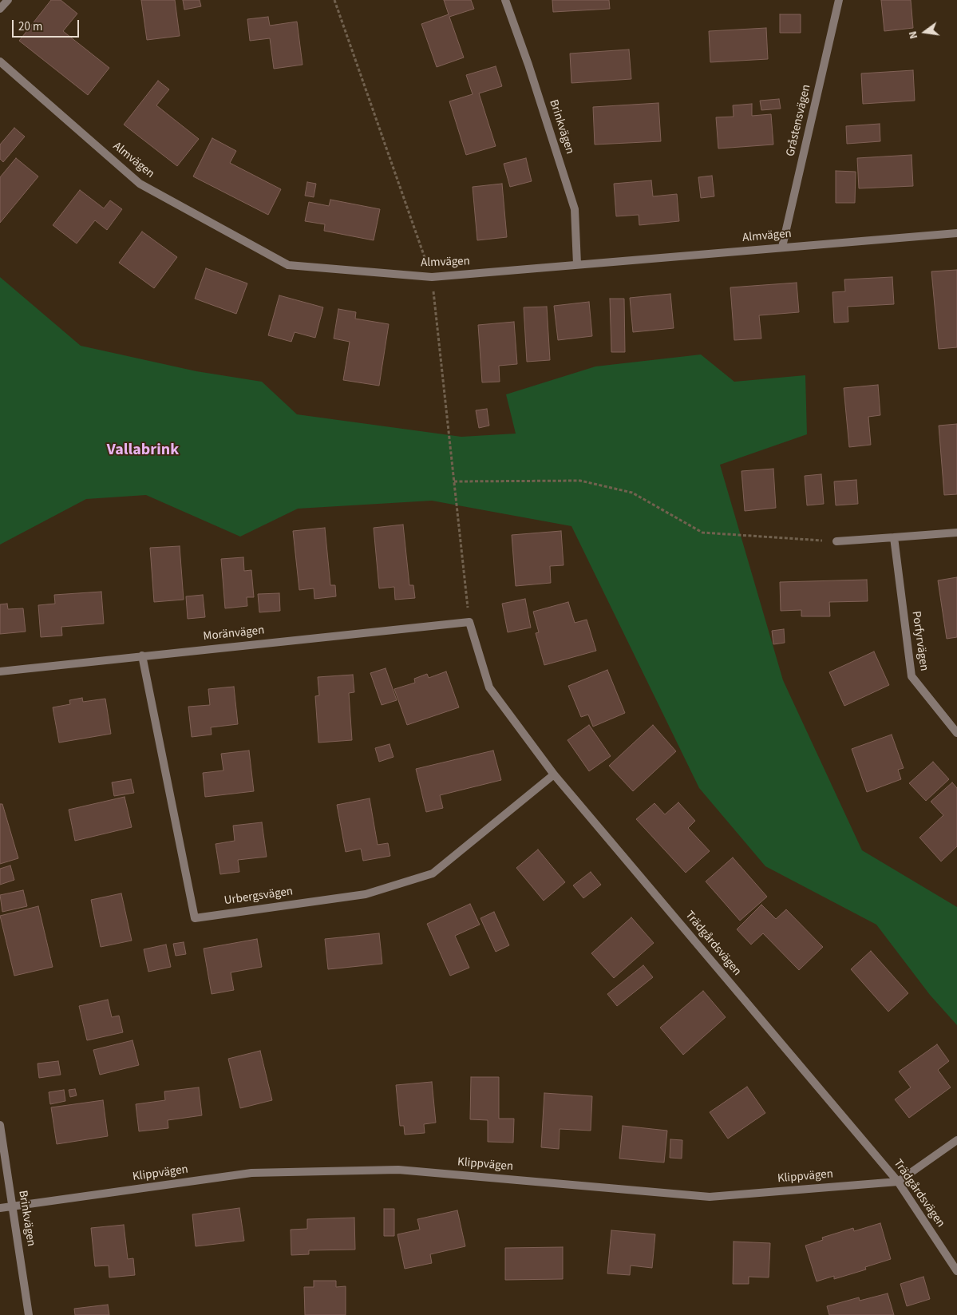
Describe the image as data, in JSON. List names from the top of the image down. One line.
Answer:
{"streets":{"street":["Gråstensvägen","Brinkvägen","Almvägen","Moränvägen","Porfyrvägen","Urbergsvägen","Trädgårdsvägen","Klippvägen"]},"crossings":[["Gråstensvägen","Almvägen"],["Brinkvägen","Almvägen"],["Brinkvägen","Klippvägen"],["Moränvägen","Urbergsvägen"],["Moränvägen","Trädgårdsvägen"],["Urbergsvägen","Trädgårdsvägen"],["Trädgårdsvägen","Klippvägen"]],"districts":["Vallabrink"],"scale_bar":"20 m","north":"left"}
